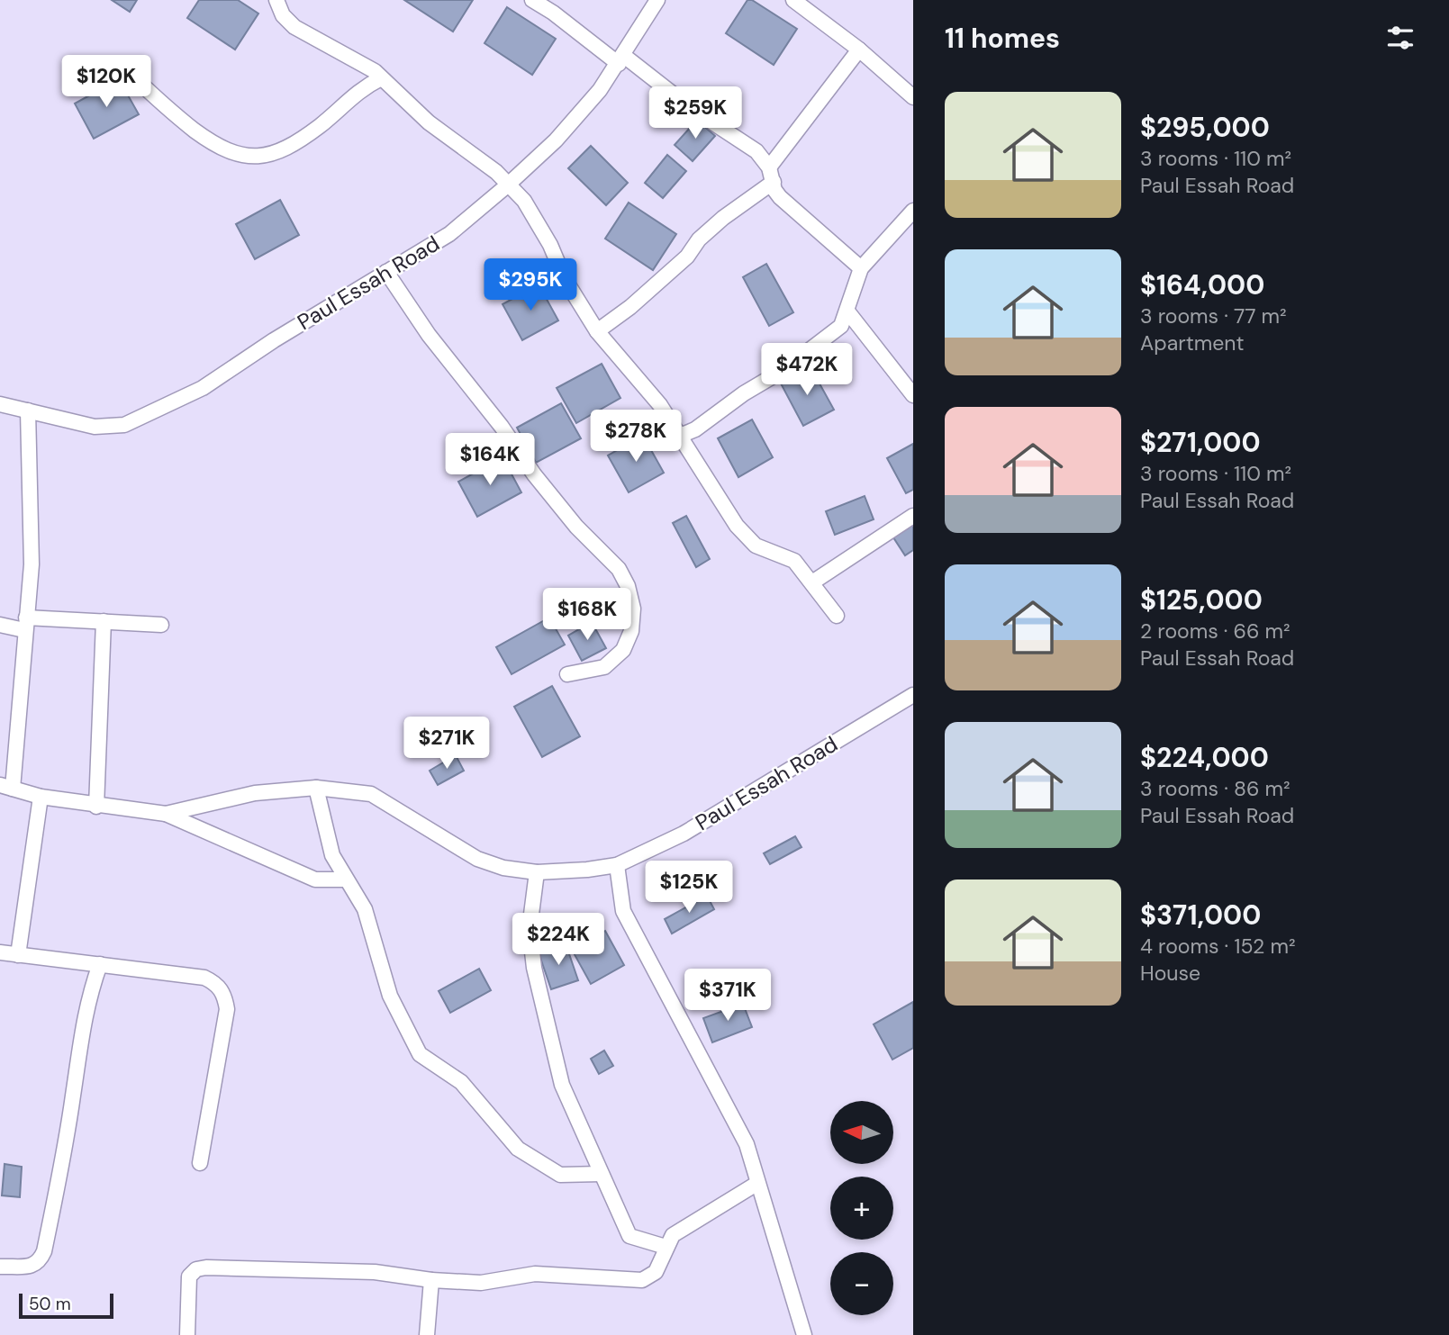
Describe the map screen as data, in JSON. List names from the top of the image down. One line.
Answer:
{"streets":{"street":["Paul Essah Road"]},"scale_bar":"50 m","north":"left","page":{"heading":"11 homes","price":["$120K","$259K","$295K","$472K","$278K","$164K","$168K","$271K","$125K","$224K","$371K"],"list":[{"name":"$295,000","note":"3 rooms · 110 m² · Paul Essah Road"},{"name":"$164,000","note":"3 rooms · 77 m² · Apartment"},{"name":"$271,000","note":"3 rooms · 110 m² · Paul Essah Road"},{"name":"$125,000","note":"2 rooms · 66 m² · Paul Essah Road"},{"name":"$224,000","note":"3 rooms · 86 m² · Paul Essah Road"},{"name":"$371,000","note":"4 rooms · 152 m² · House"}],"map_buttons":["+","−"],"scale":"50 m"}}
